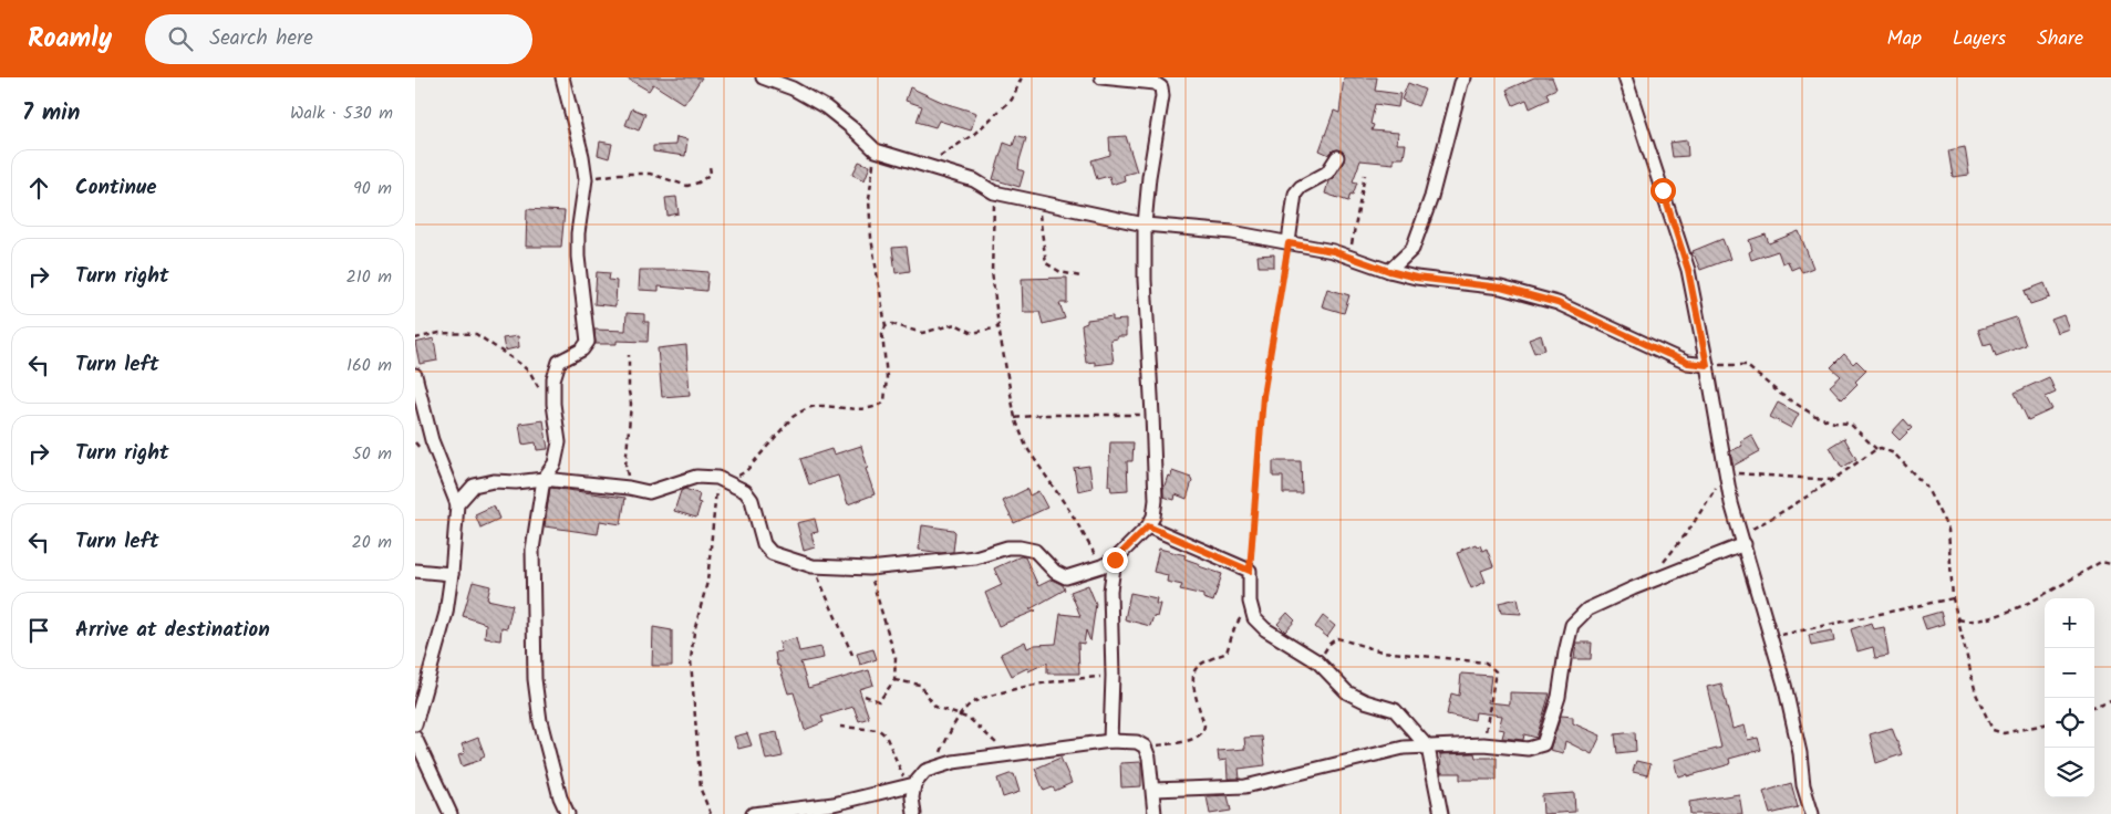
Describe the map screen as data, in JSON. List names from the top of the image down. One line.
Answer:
{"page":{"header":"Roamly","search":"Search here","nav":["Map","Layers","Share"],"heading":["7 min","Walk · 530 m"],"list":[["Continue","90 m"],["Turn right","210 m"],["Turn left","160 m"],["Turn right","50 m"],["Turn left","20 m"],"Arrive at destination"],"map_buttons":["+","−"]}}
